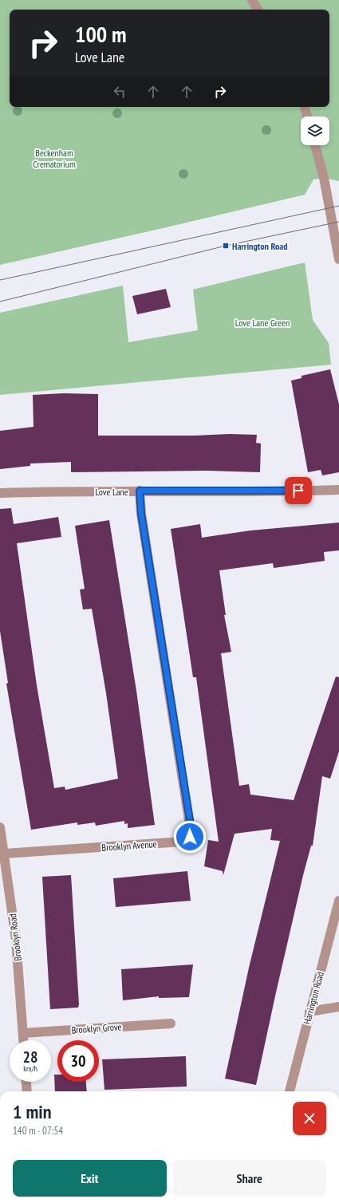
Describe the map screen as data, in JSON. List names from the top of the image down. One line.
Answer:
{"streets":{"street":["Love Lane","Brooklyn Avenue","Brooklyn Road","Harrington Road","Brooklyn Grove"]},"crossings":[["Love Lane","Brooklyn Avenue"],["Brooklyn Avenue","Brooklyn Road"],["Brooklyn Road","Brooklyn Grove"]],"parks":["Beckenham Crematorium","Love Lane Green"],"places":{"transit":["Harrington Road"]},"page":{"turn":["100 m","Love Lane"],"speed":"28 km/h","limit":"30","heading":["1 min","140 m · 07:54"],"buttons":["Exit","Share"]}}
